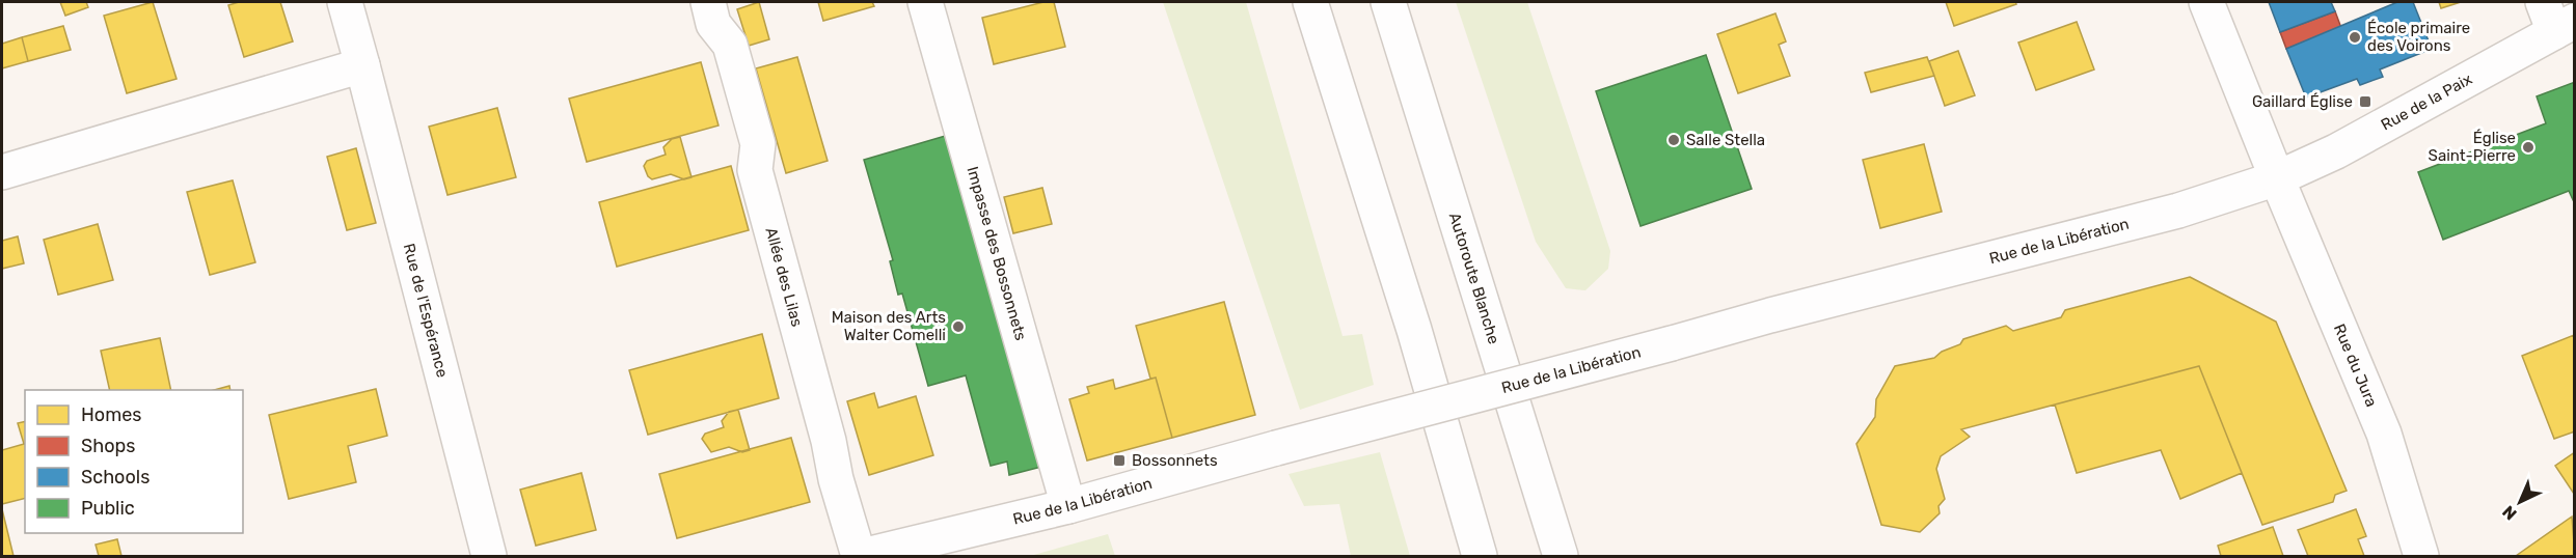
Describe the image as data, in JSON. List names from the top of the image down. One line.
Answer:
{"streets":{"main road":["Rue de la Paix","Rue de la Libération","Impasse des Bossonnets","Allée des Lilas","Autoroute Blanche","Rue de l'Espérance","Rue du Jura"]},"crossings":[["Rue de la Paix","Rue de la Libération"],["Rue de la Paix","Rue du Jura"],["Rue de la Libération","Impasse des Bossonnets"],["Rue de la Libération","Allée des Lilas"],["Rue de la Libération","Rue du Jura"]],"places":{"other":["École primaire des Voirons","Salle Stella","Église Saint-Pierre","Maison des Arts Walter Comelli"],"transit":["Gaillard Église","Bossonnets"]},"legend":["Homes","Shops","Schools","Public"],"north":"bottom left"}
